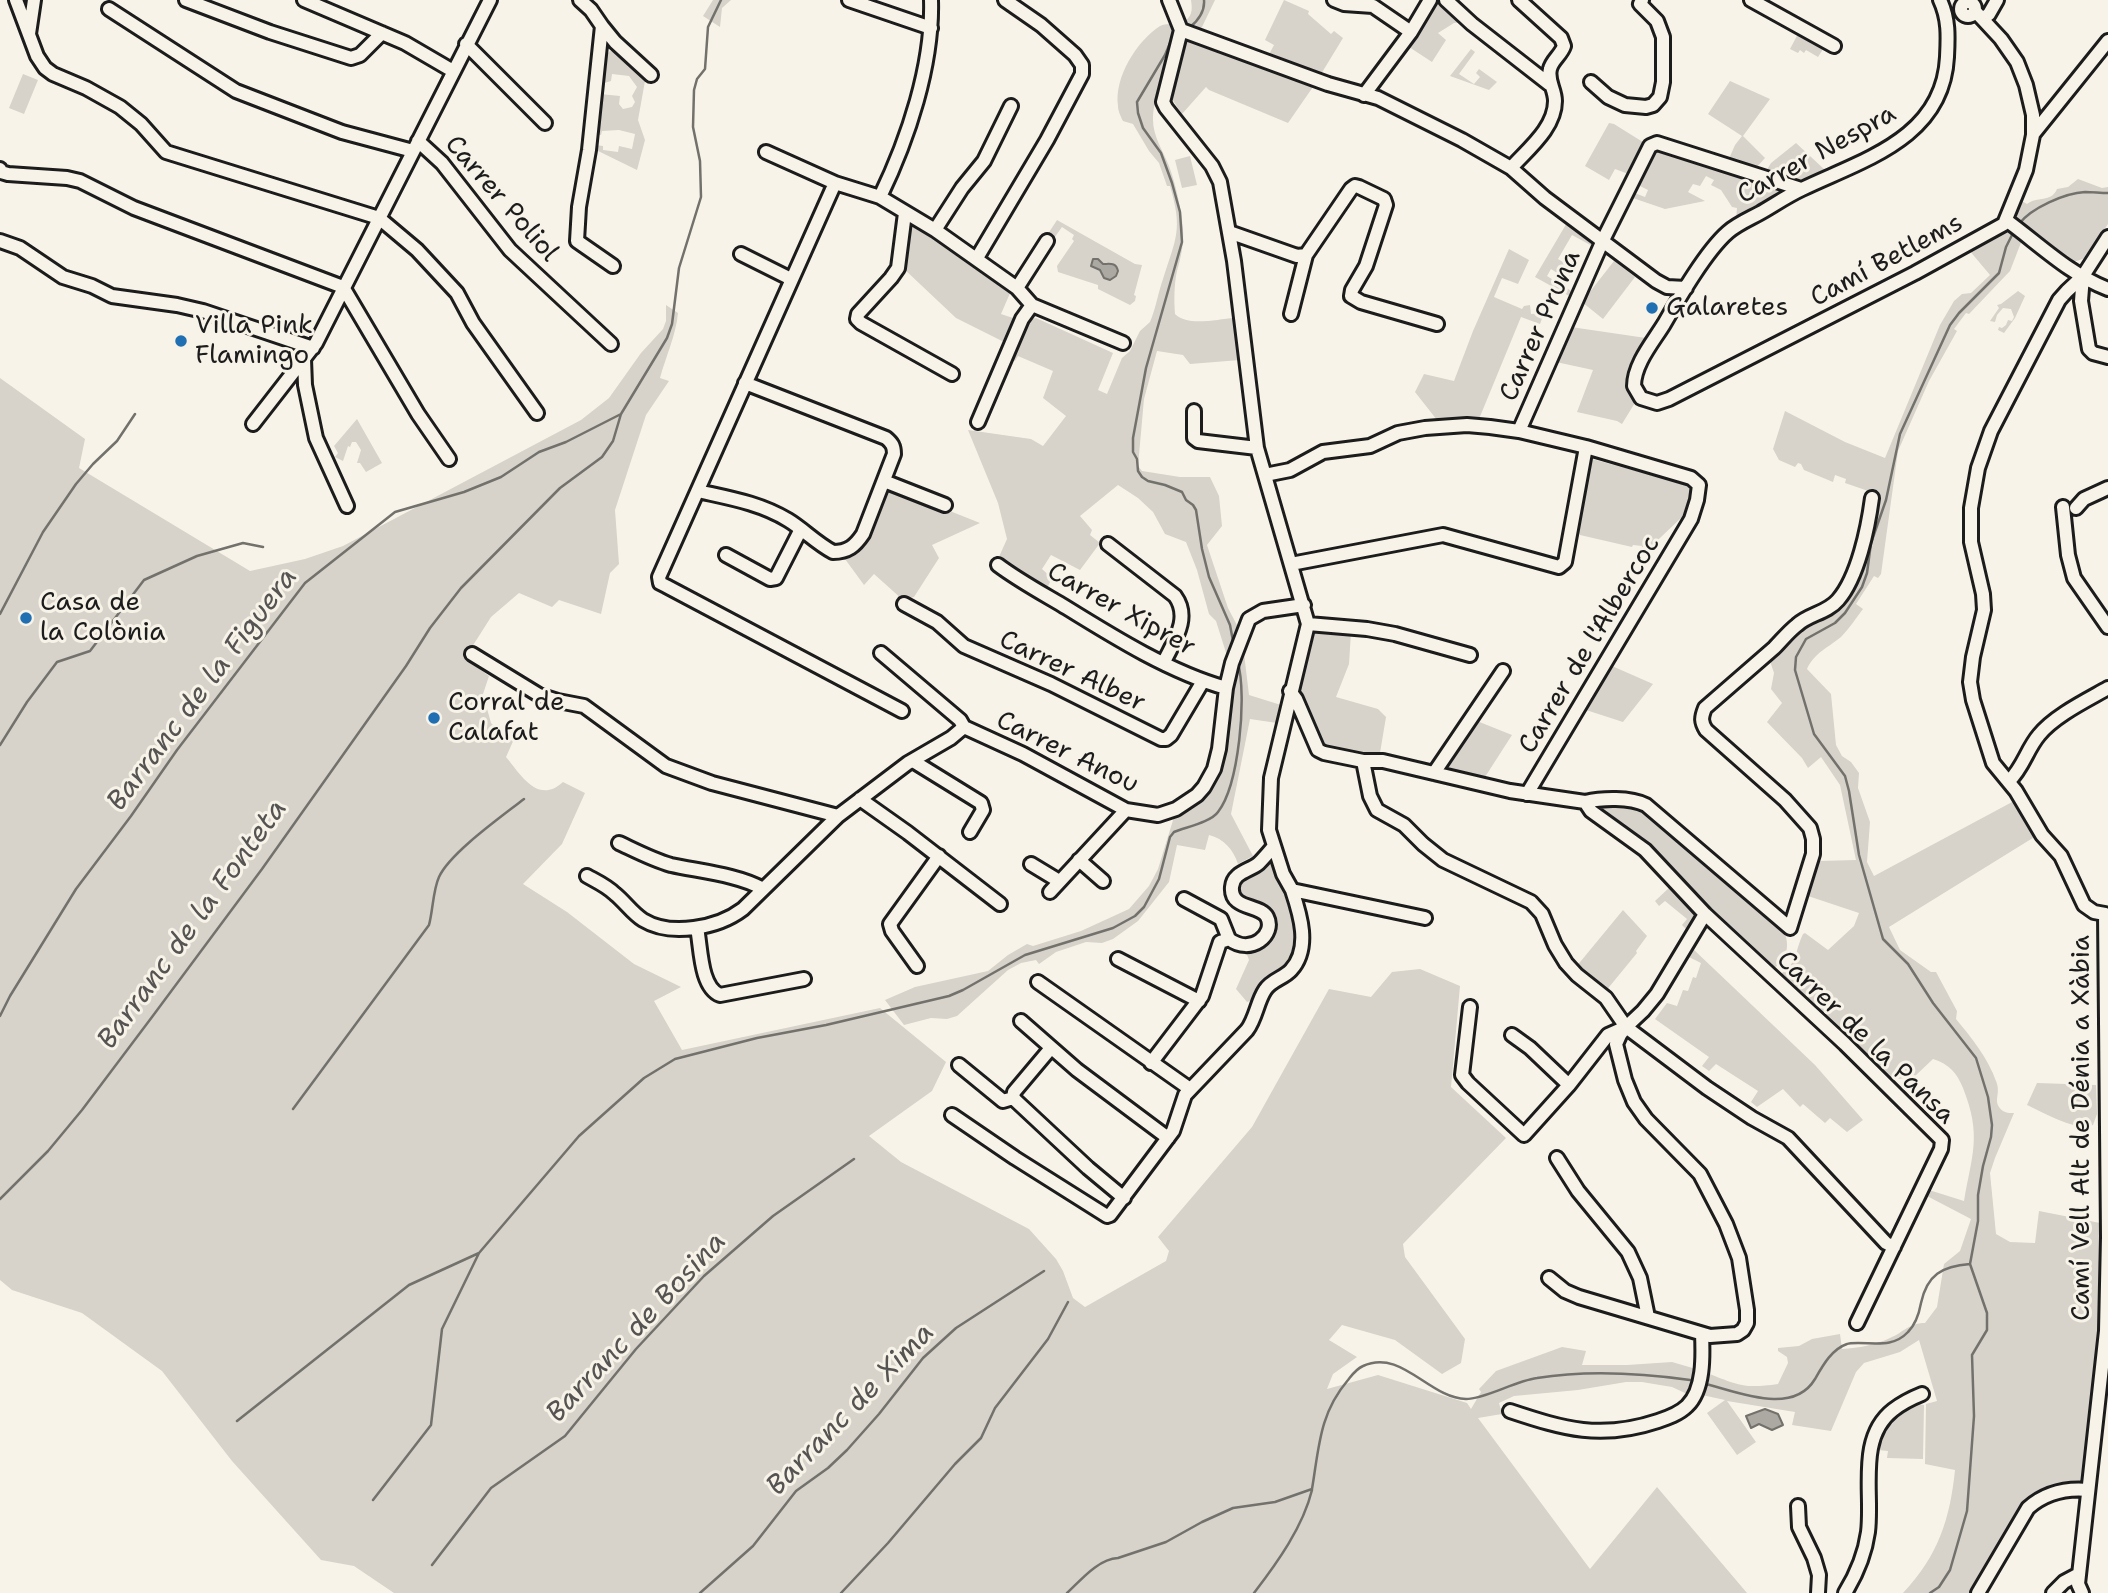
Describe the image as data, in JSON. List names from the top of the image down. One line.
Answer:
{"streets":{"street":["Carrer Nespra","Carrer Poliol","Camí Betlems","Carrer Pruna","Carrer Xiprer","Carrer de l'Albercoc","Carrer Alber","Carrer Anou","Carrer de la Pansa","Camí Vell Alt de Dénia a Xàbia"]},"crossings":[["Carrer Nespra","Camí Betlems"],["Carrer Nespra","Carrer Pruna"],["Carrer Xiprer","Carrer Alber"],["Carrer Xiprer","Carrer Anou"],["Carrer de l'Albercoc","Carrer de la Pansa"]],"water":["Barranc de la Figuera","Barranc de la Fonteta","Barranc de Bosina","Barranc de Xima"],"places":["Galaretes","Villa Pink Flamingo","Casa de la Colònia","Corral de Calafat"]}
